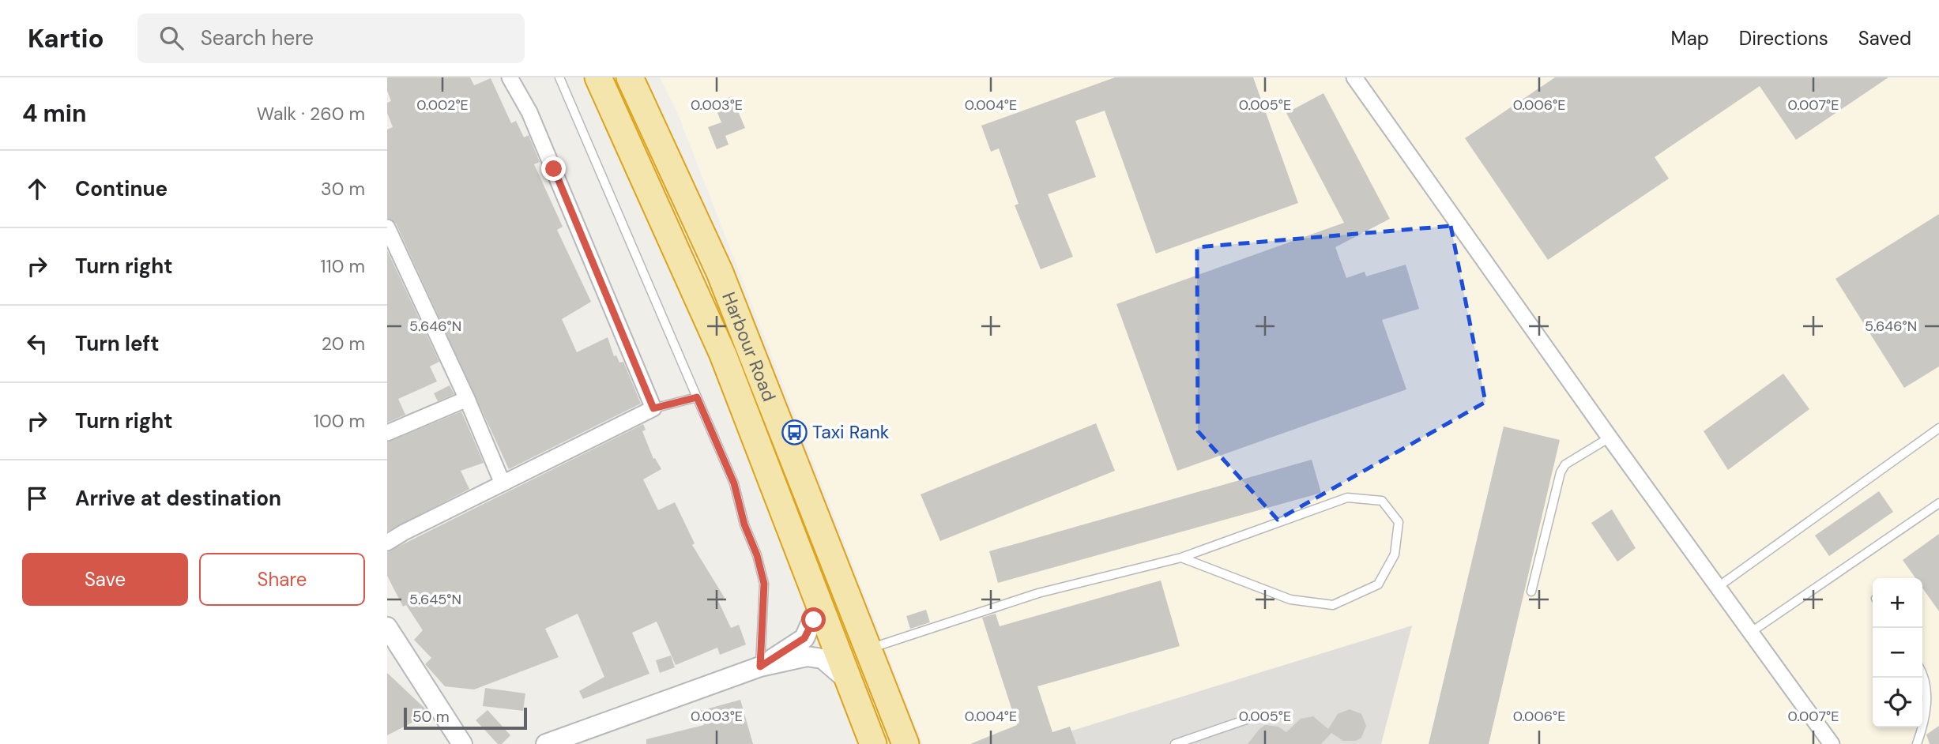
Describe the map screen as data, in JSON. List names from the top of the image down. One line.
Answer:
{"streets":{"highway":["Harbour Road"]},"places":{"bus stop":["Taxi Rank"]},"scale_bar":"50 m","page":{"header":"Kartio","search":"Search here","nav":["Map","Directions","Saved"],"heading":["4 min","Walk · 260 m"],"list":[["Continue","30 m"],["Turn right","110 m"],["Turn left","20 m"],["Turn right","100 m"],"Arrive at destination"],"buttons":["Save","Share"],"map_buttons":["+","−"],"scale":"50 m"},"coordinates":["0.002°E","0.003°E","0.004°E","0.005°E","0.006°E","0.007°E","5.646°N","5.645°N"]}
